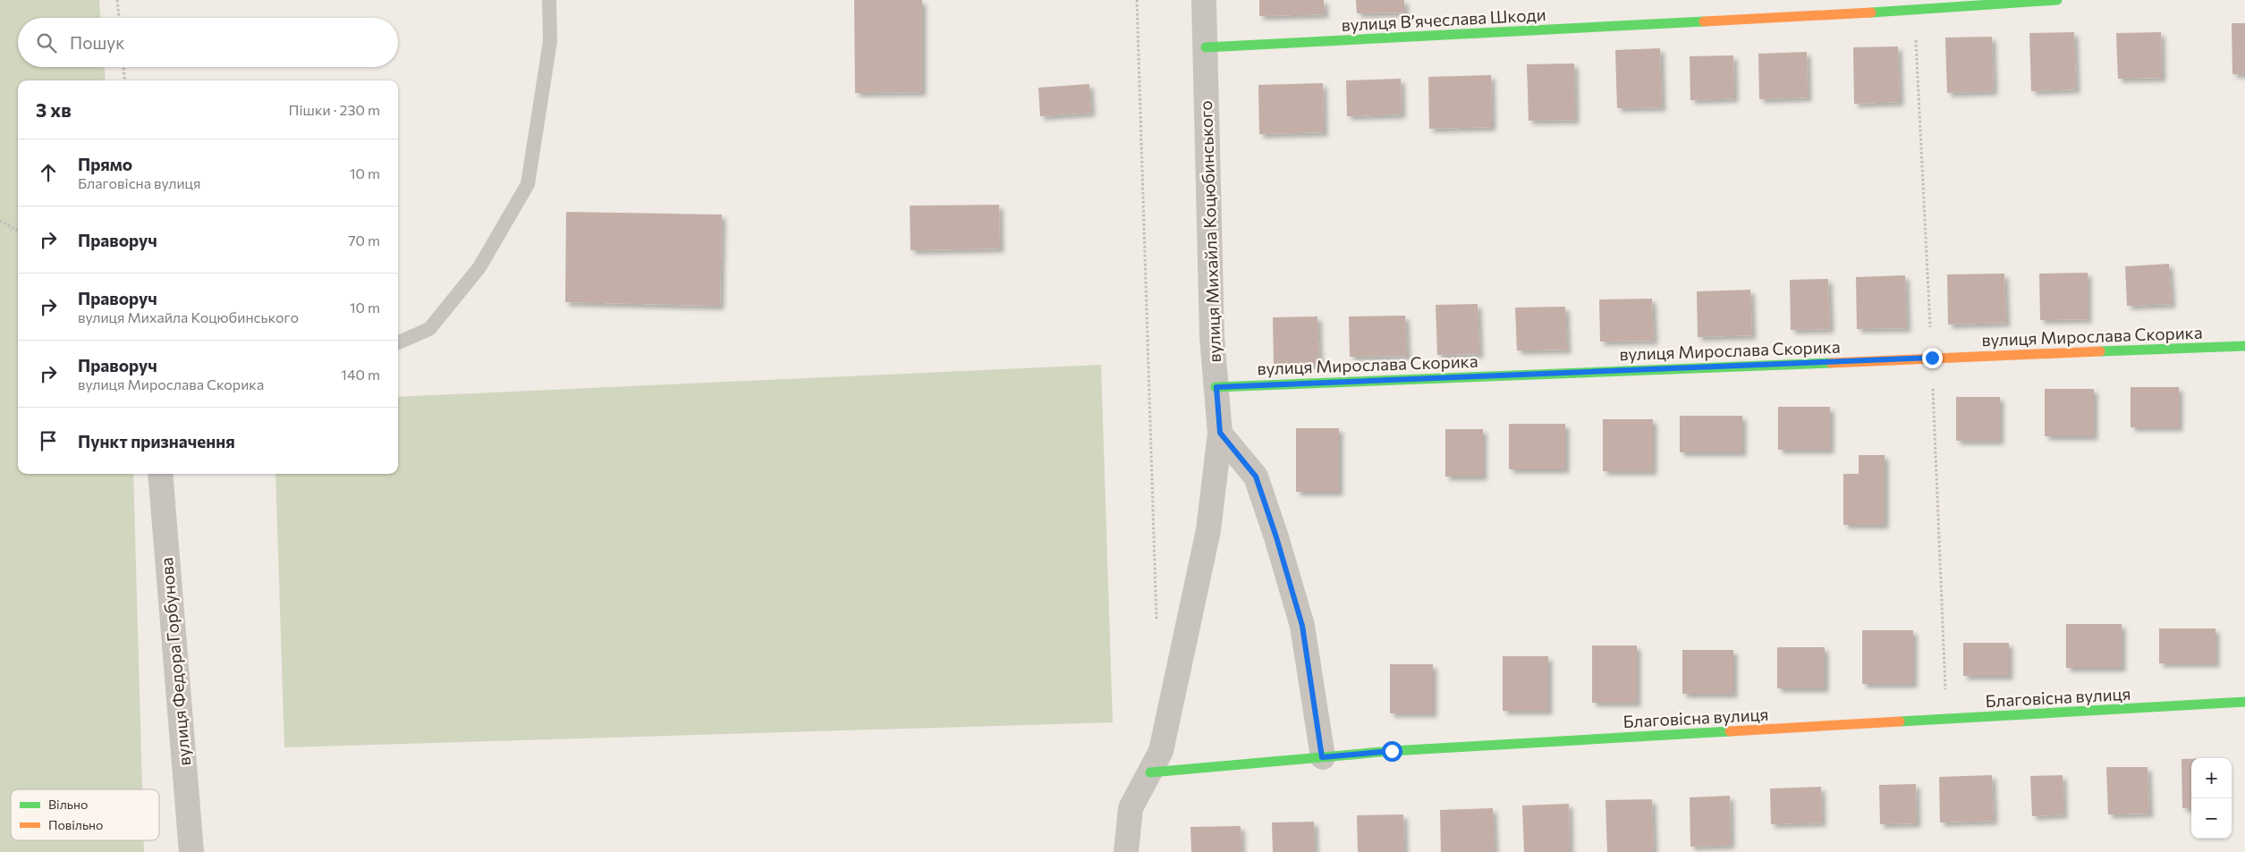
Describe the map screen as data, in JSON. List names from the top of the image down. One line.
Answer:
{"streets":{"street":["вулиця Вʼячеслава Шкоди","вулиця Михайла Коцюбинського","вулиця Мирослава Скорика","вулиця Федора Горбунова","Благовісна вулиця"]},"crossings":[["вулиця Вʼячеслава Шкоди","вулиця Михайла Коцюбинського"],["вулиця Михайла Коцюбинського","вулиця Мирослава Скорика"],["вулиця Михайла Коцюбинського","Благовісна вулиця"]],"legend":["Вільно","Повільно"],"page":{"search":"Пошук","heading":["3 хв","Пішки · 230 m"],"list":[["Прямо","Благовісна вулиця","10 m"],["Праворуч","70 m"],["Праворуч","вулиця Михайла Коцюбинського","10 m"],["Праворуч","вулиця Мирослава Скорика","140 m"],"Пункт призначення"],"map_buttons":["+","−"]}}
